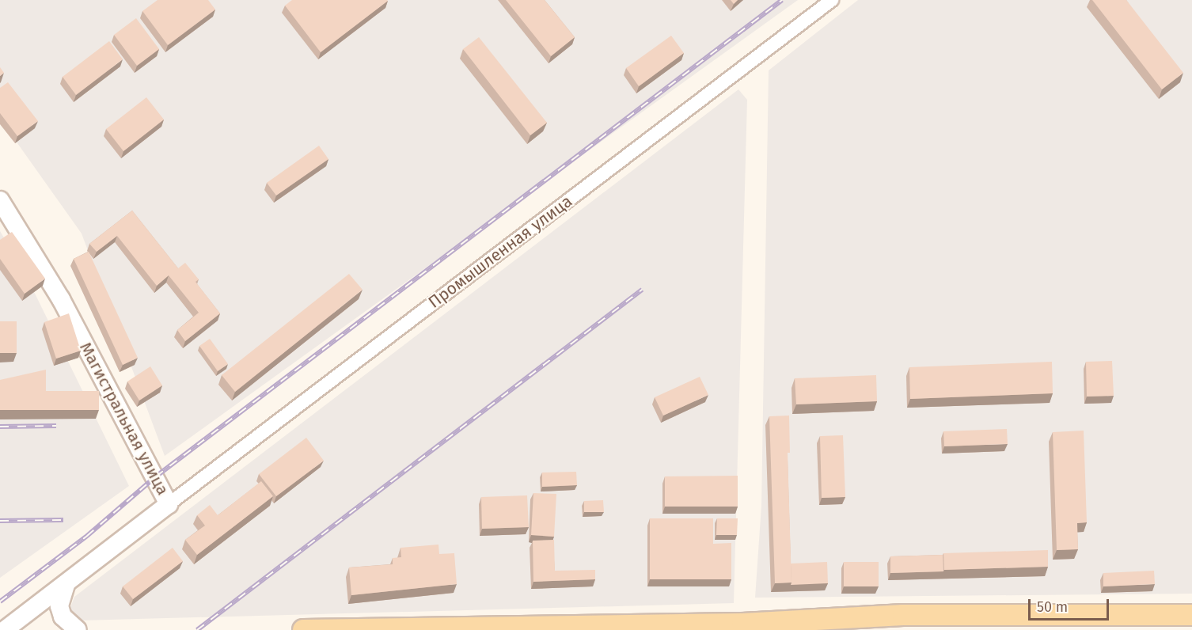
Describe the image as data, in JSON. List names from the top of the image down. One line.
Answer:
{"streets":{"street":["Промышленная улица","Магистральная улица"]},"crossings":[["Промышленная улица","Магистральная улица"]],"scale_bar":"50 m"}
